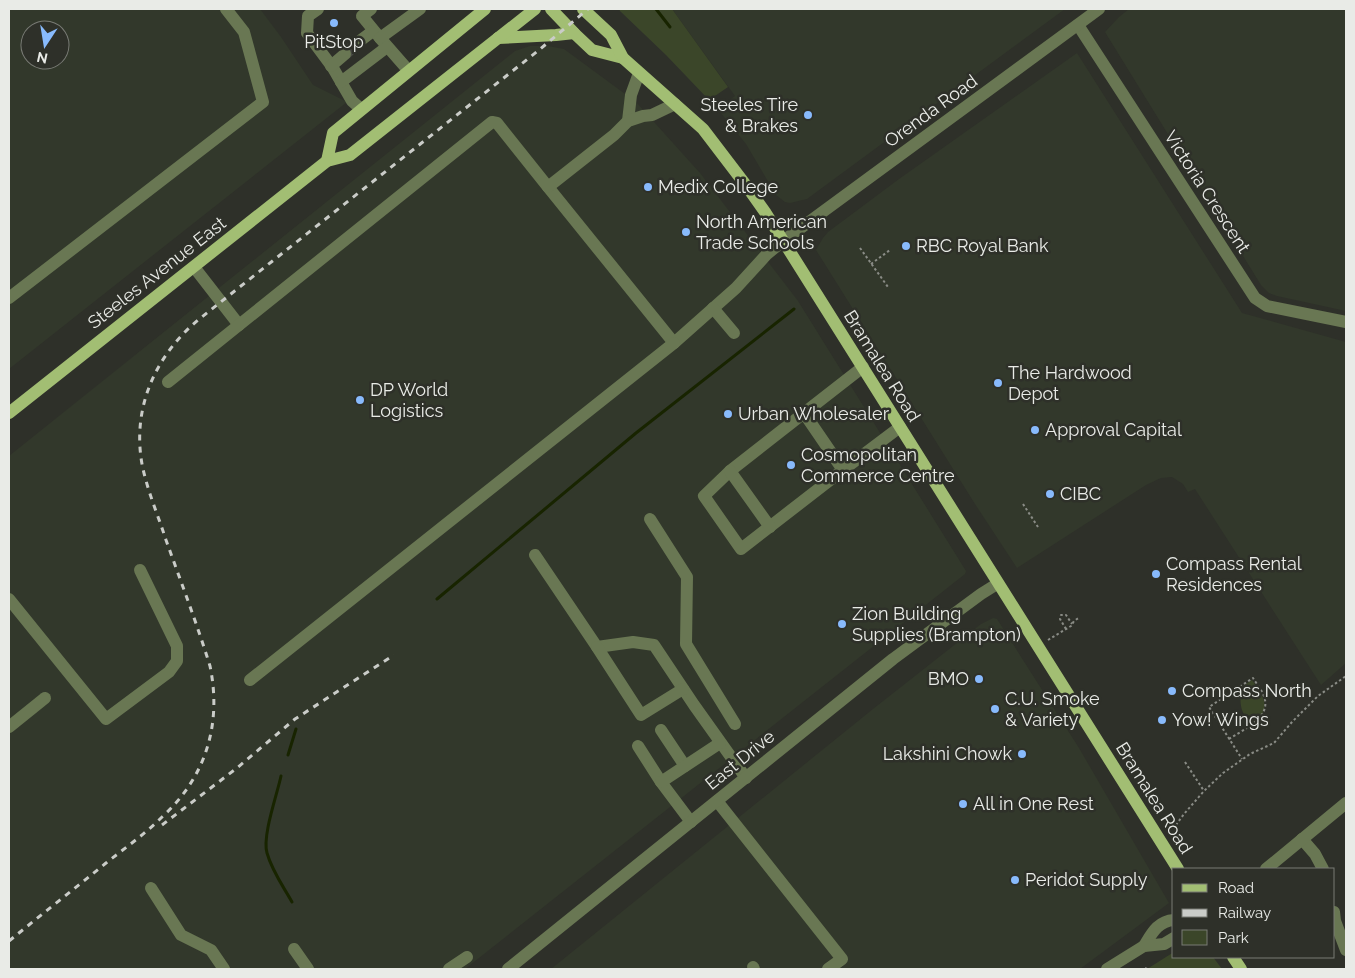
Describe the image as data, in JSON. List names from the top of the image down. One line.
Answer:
{"streets":{"main road":["Steeles Avenue East","Bramalea Road"],"street":["Orenda Road","Victoria Crescent","East Drive"]},"crossings":[["Orenda Road","Victoria Crescent"],["Orenda Road","Bramalea Road"],["Bramalea Road","East Drive"]],"places":["PitStop","Steeles Tire & Brakes","Medix College","North American Trade Schools","RBC Royal Bank","The Hardwood Depot","DP World Logistics","Urban Wholesaler","Approval Capital","Cosmopolitan Commerce Centre","CIBC","Compass Rental Residences","Zion Building Supplies (Brampton)","BMO","Compass North","C.U. Smoke & Variety","Yow! Wings","Lakshini Chowk","All in One Rest","Peridot Supply"],"legend":["Road","Railway","Park"],"north":"bottom"}
